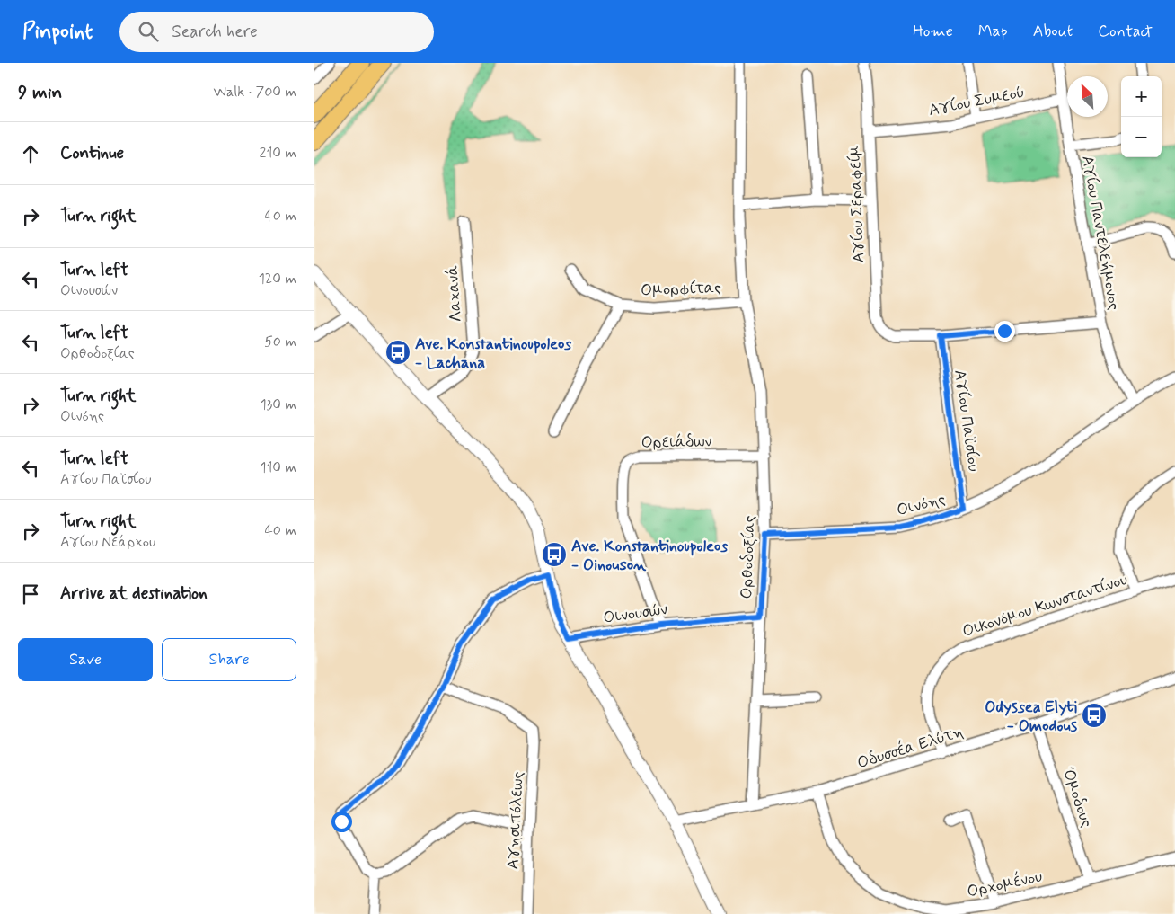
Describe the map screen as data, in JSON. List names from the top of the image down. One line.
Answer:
{"streets":{"street":["Αγίου Συμεού","Αγίου Σεραφείμ","Αγίου Παντελεήμονος","Ομορφίτας","Λαχανά","Αγίου Παϊσίου","Ορειάδων","Οινόης","Ορθοδοξίας","Οικονόμου Κωνσταντίνου","Οινουσών","Οδυσσέα Ελύτη","Όμοδους","Αγησιπόλεως","Ορχομένου"]},"crossings":[["Αγίου Συμεού","Αγίου Σεραφείμ"],["Αγίου Συμεού","Αγίου Παντελεήμονος"],["Αγίου Σεραφείμ","Αγίου Παϊσίου"],["Αγίου Παντελεήμονος","Οινόης"],["Ομορφίτας","Ορθοδοξίας"],["Αγίου Παϊσίου","Οινόης"],["Ορειάδων","Ορθοδοξίας"],["Ορειάδων","Οινουσών"],["Οινόης","Ορθοδοξίας"],["Ορθοδοξίας","Οινουσών"],["Ορθοδοξίας","Οδυσσέα Ελύτη"],["Οικονόμου Κωνσταντίνου","Οδυσσέα Ελύτη"],["Οδυσσέα Ελύτη","Όμοδους"],["Οδυσσέα Ελύτη","Ορχομένου"],["Όμοδους","Ορχομένου"]],"places":{"bus stop":["Ave. Konstantinoupoleos - Lachana","Ave. Konstantinoupoleos - Oinouson","Odyssea Elyti - Omodous"]},"north":"top left","page":{"header":"Pinpoint","search":"Search here","nav":["Home","Map","About","Contact"],"heading":["9 min","Walk · 700 m"],"map_buttons":["+","−"],"list":[["Continue","210 m"],["Turn right","40 m"],["Turn left","Οινουσών","120 m"],["Turn left","Ορθοδοξίας","50 m"],["Turn right","Οινόης","130 m"],["Turn left","Αγίου Παϊσίου","110 m"],["Turn right","Αγίου Νεάρχου","40 m"],"Arrive at destination"],"buttons":["Save","Share"]}}
